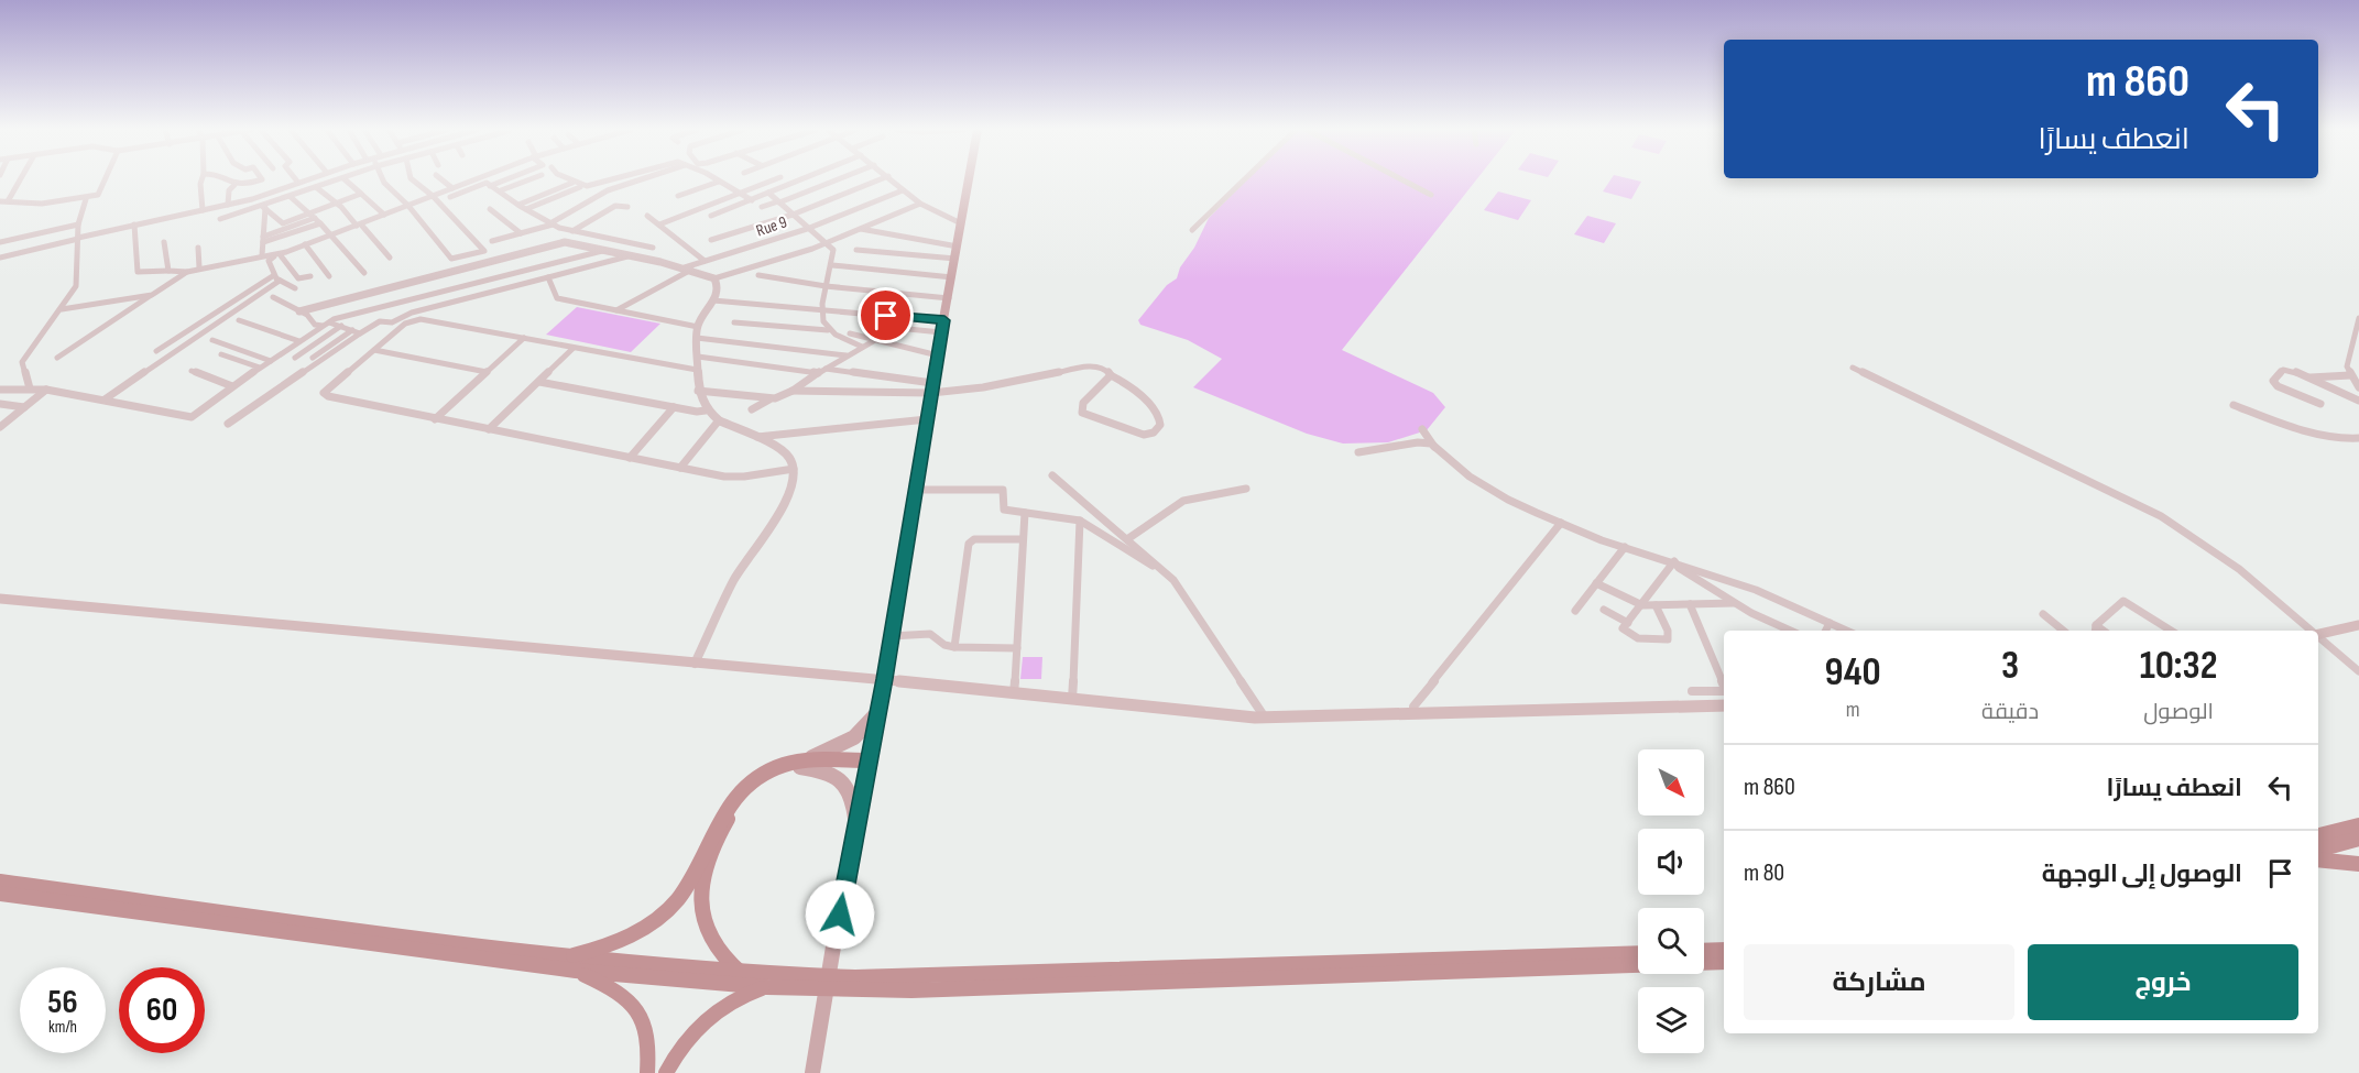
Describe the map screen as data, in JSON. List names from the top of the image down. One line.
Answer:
{"streets":{"street":["Rue 9"]},"north":"bottom right","page":{"turn":["860 m","انعطف يسارًا"],"eta":["10:32","الوصول","3","دقيقة","940","m"],"list":[{"name":"انعطف يسارًا","value":"860 m"},{"name":"الوصول إلى الوجهة","value":"80 m"}],"buttons":["خروج","مشاركة"],"speed":"56 km/h","limit":"60"}}
